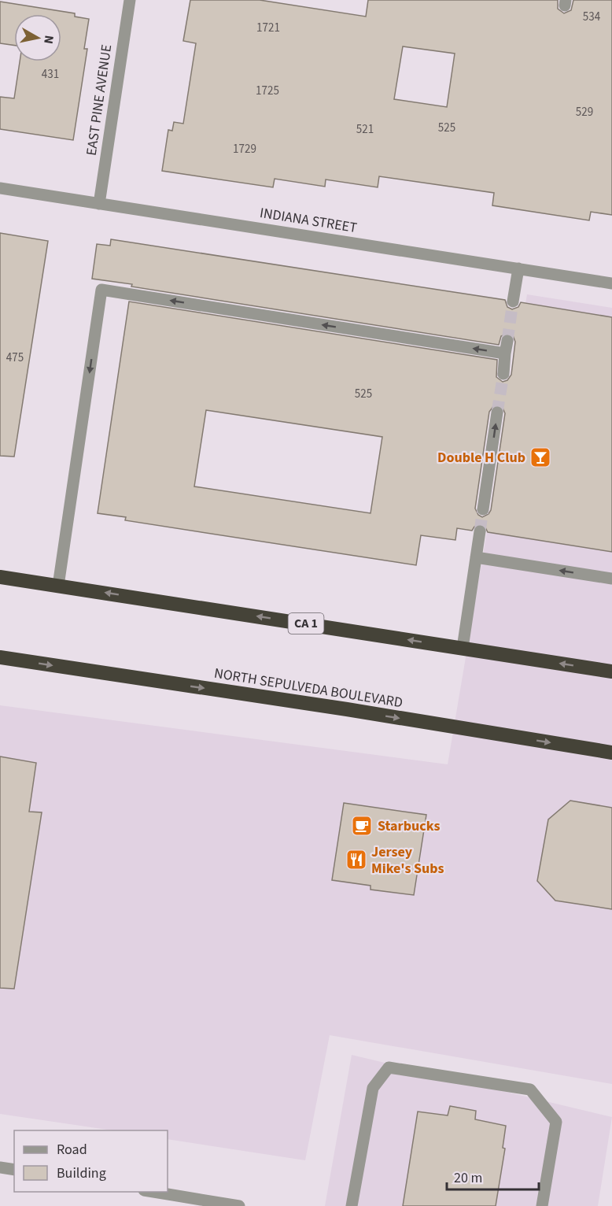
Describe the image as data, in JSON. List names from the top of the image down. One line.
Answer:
{"streets":{"highway":["CA 1","NORTH SEPULVEDA BOULEVARD"],"street":["EAST PINE AVENUE","INDIANA STREET"]},"crossings":[["EAST PINE AVENUE","INDIANA STREET"]],"places":{"bar":["Double H Club"],"cafe":["Starbucks"],"restaurant":["Jersey Mike's Subs"]},"house_numbers":["534","1721","431","1725","529","525","521","1729","475","525"],"legend":["Road","Building"],"scale_bar":"20 m","north":"right"}
